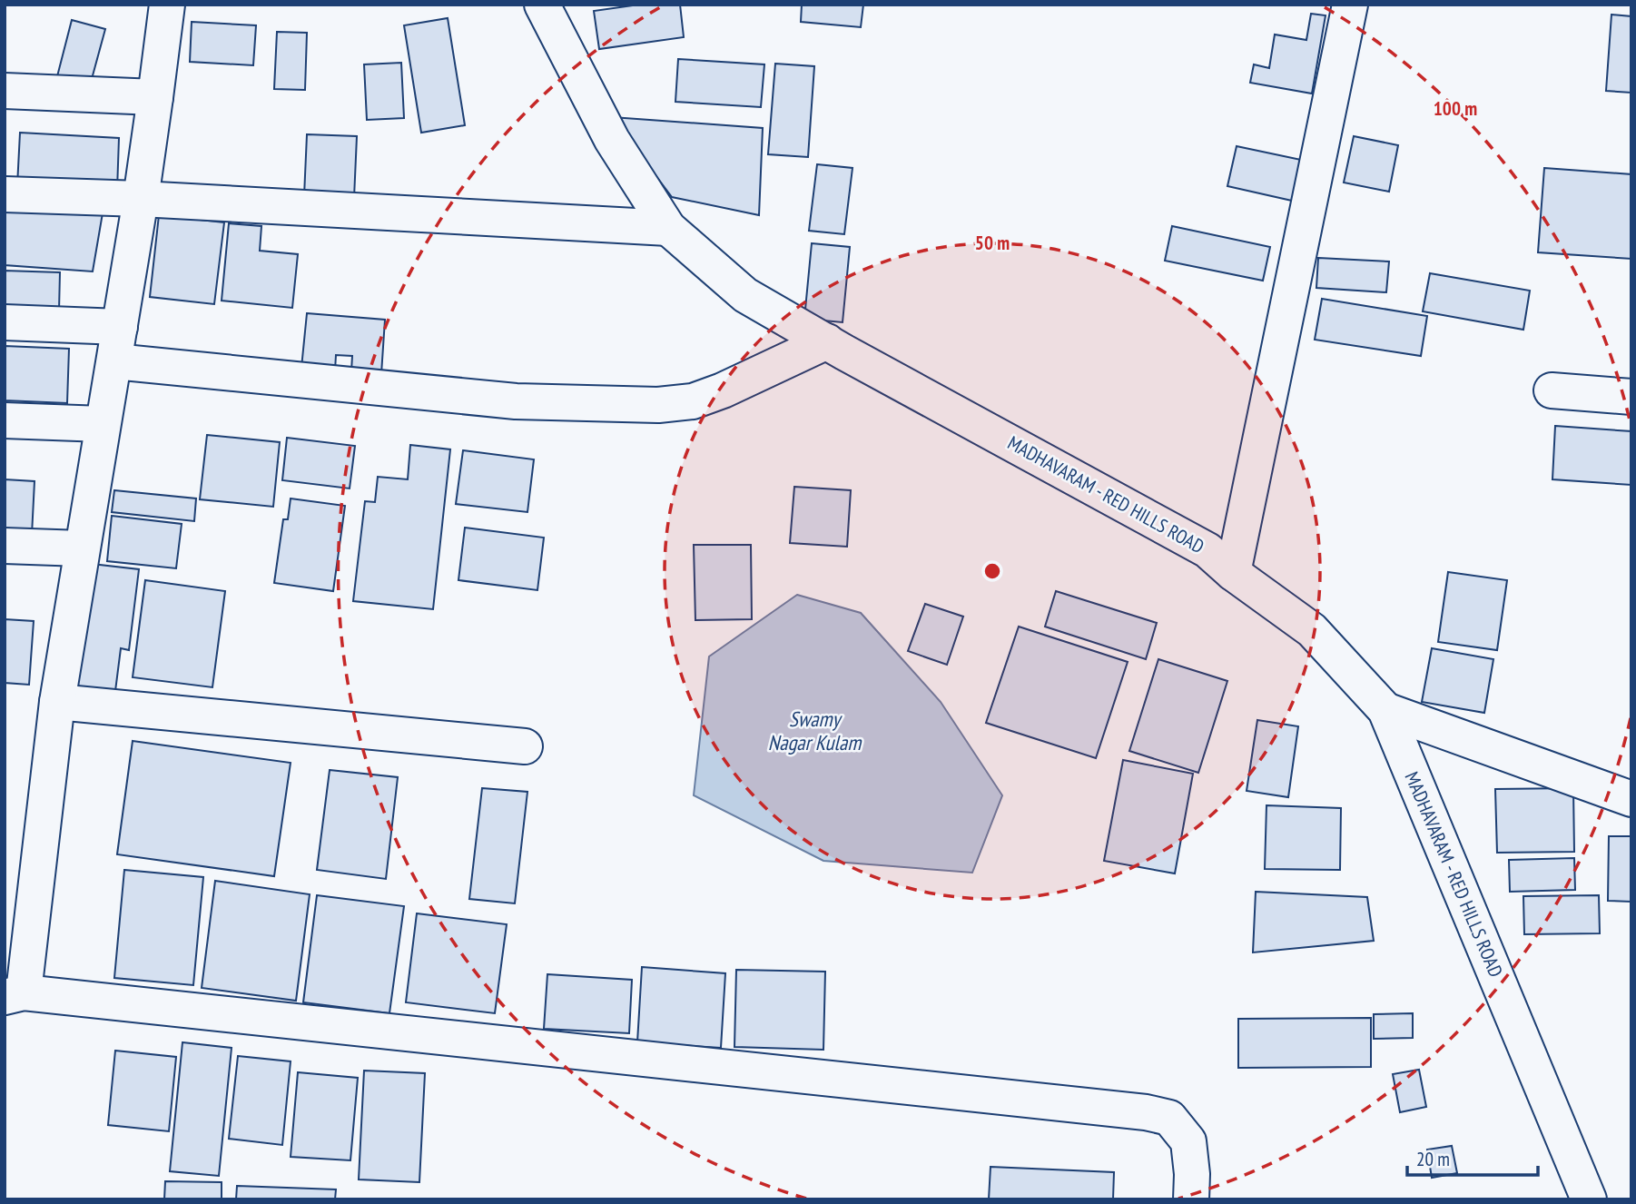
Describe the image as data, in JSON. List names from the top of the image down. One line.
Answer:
{"streets":{"street":["MADHAVARAM - RED HILLS ROAD"]},"water":["Swamy Nagar Kulam"],"scale_bar":"20 m","rings":["100 m","50 m"]}
